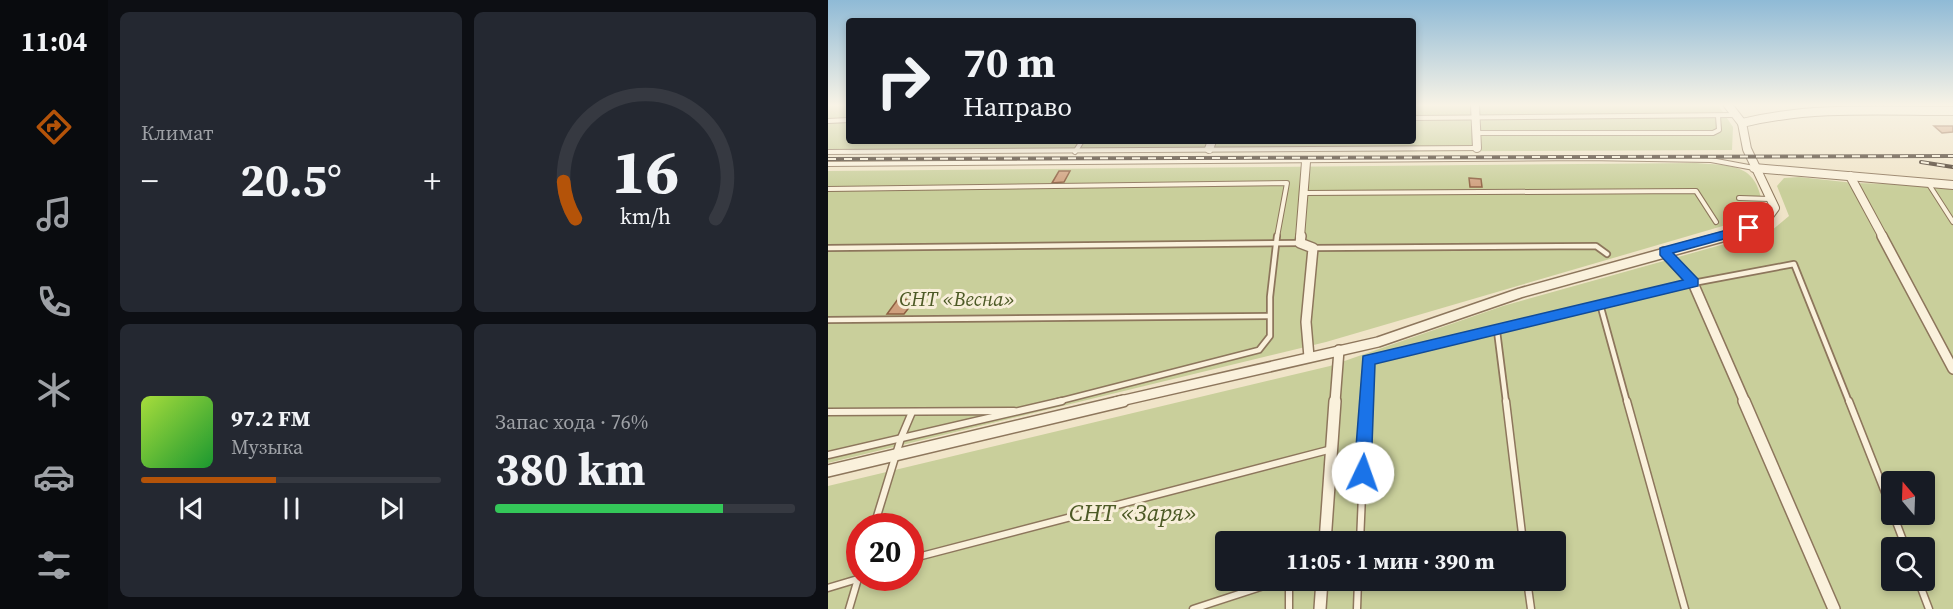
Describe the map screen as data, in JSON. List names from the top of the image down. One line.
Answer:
{"parks":["СНТ «Весна»","СНТ «Заря»"],"north":"top","page":{"tabs":"11:04","tile":["Климат",["Запас хода · 76%","380 km"]],"turn":["70 m","Направо"],"heat":["−","20.5°","+"],"song":["97.2 FM","Музыка"],"limit":"20","trip":"11:05 · 1 мин · 390 m","gauge":["16","km/h"]}}
